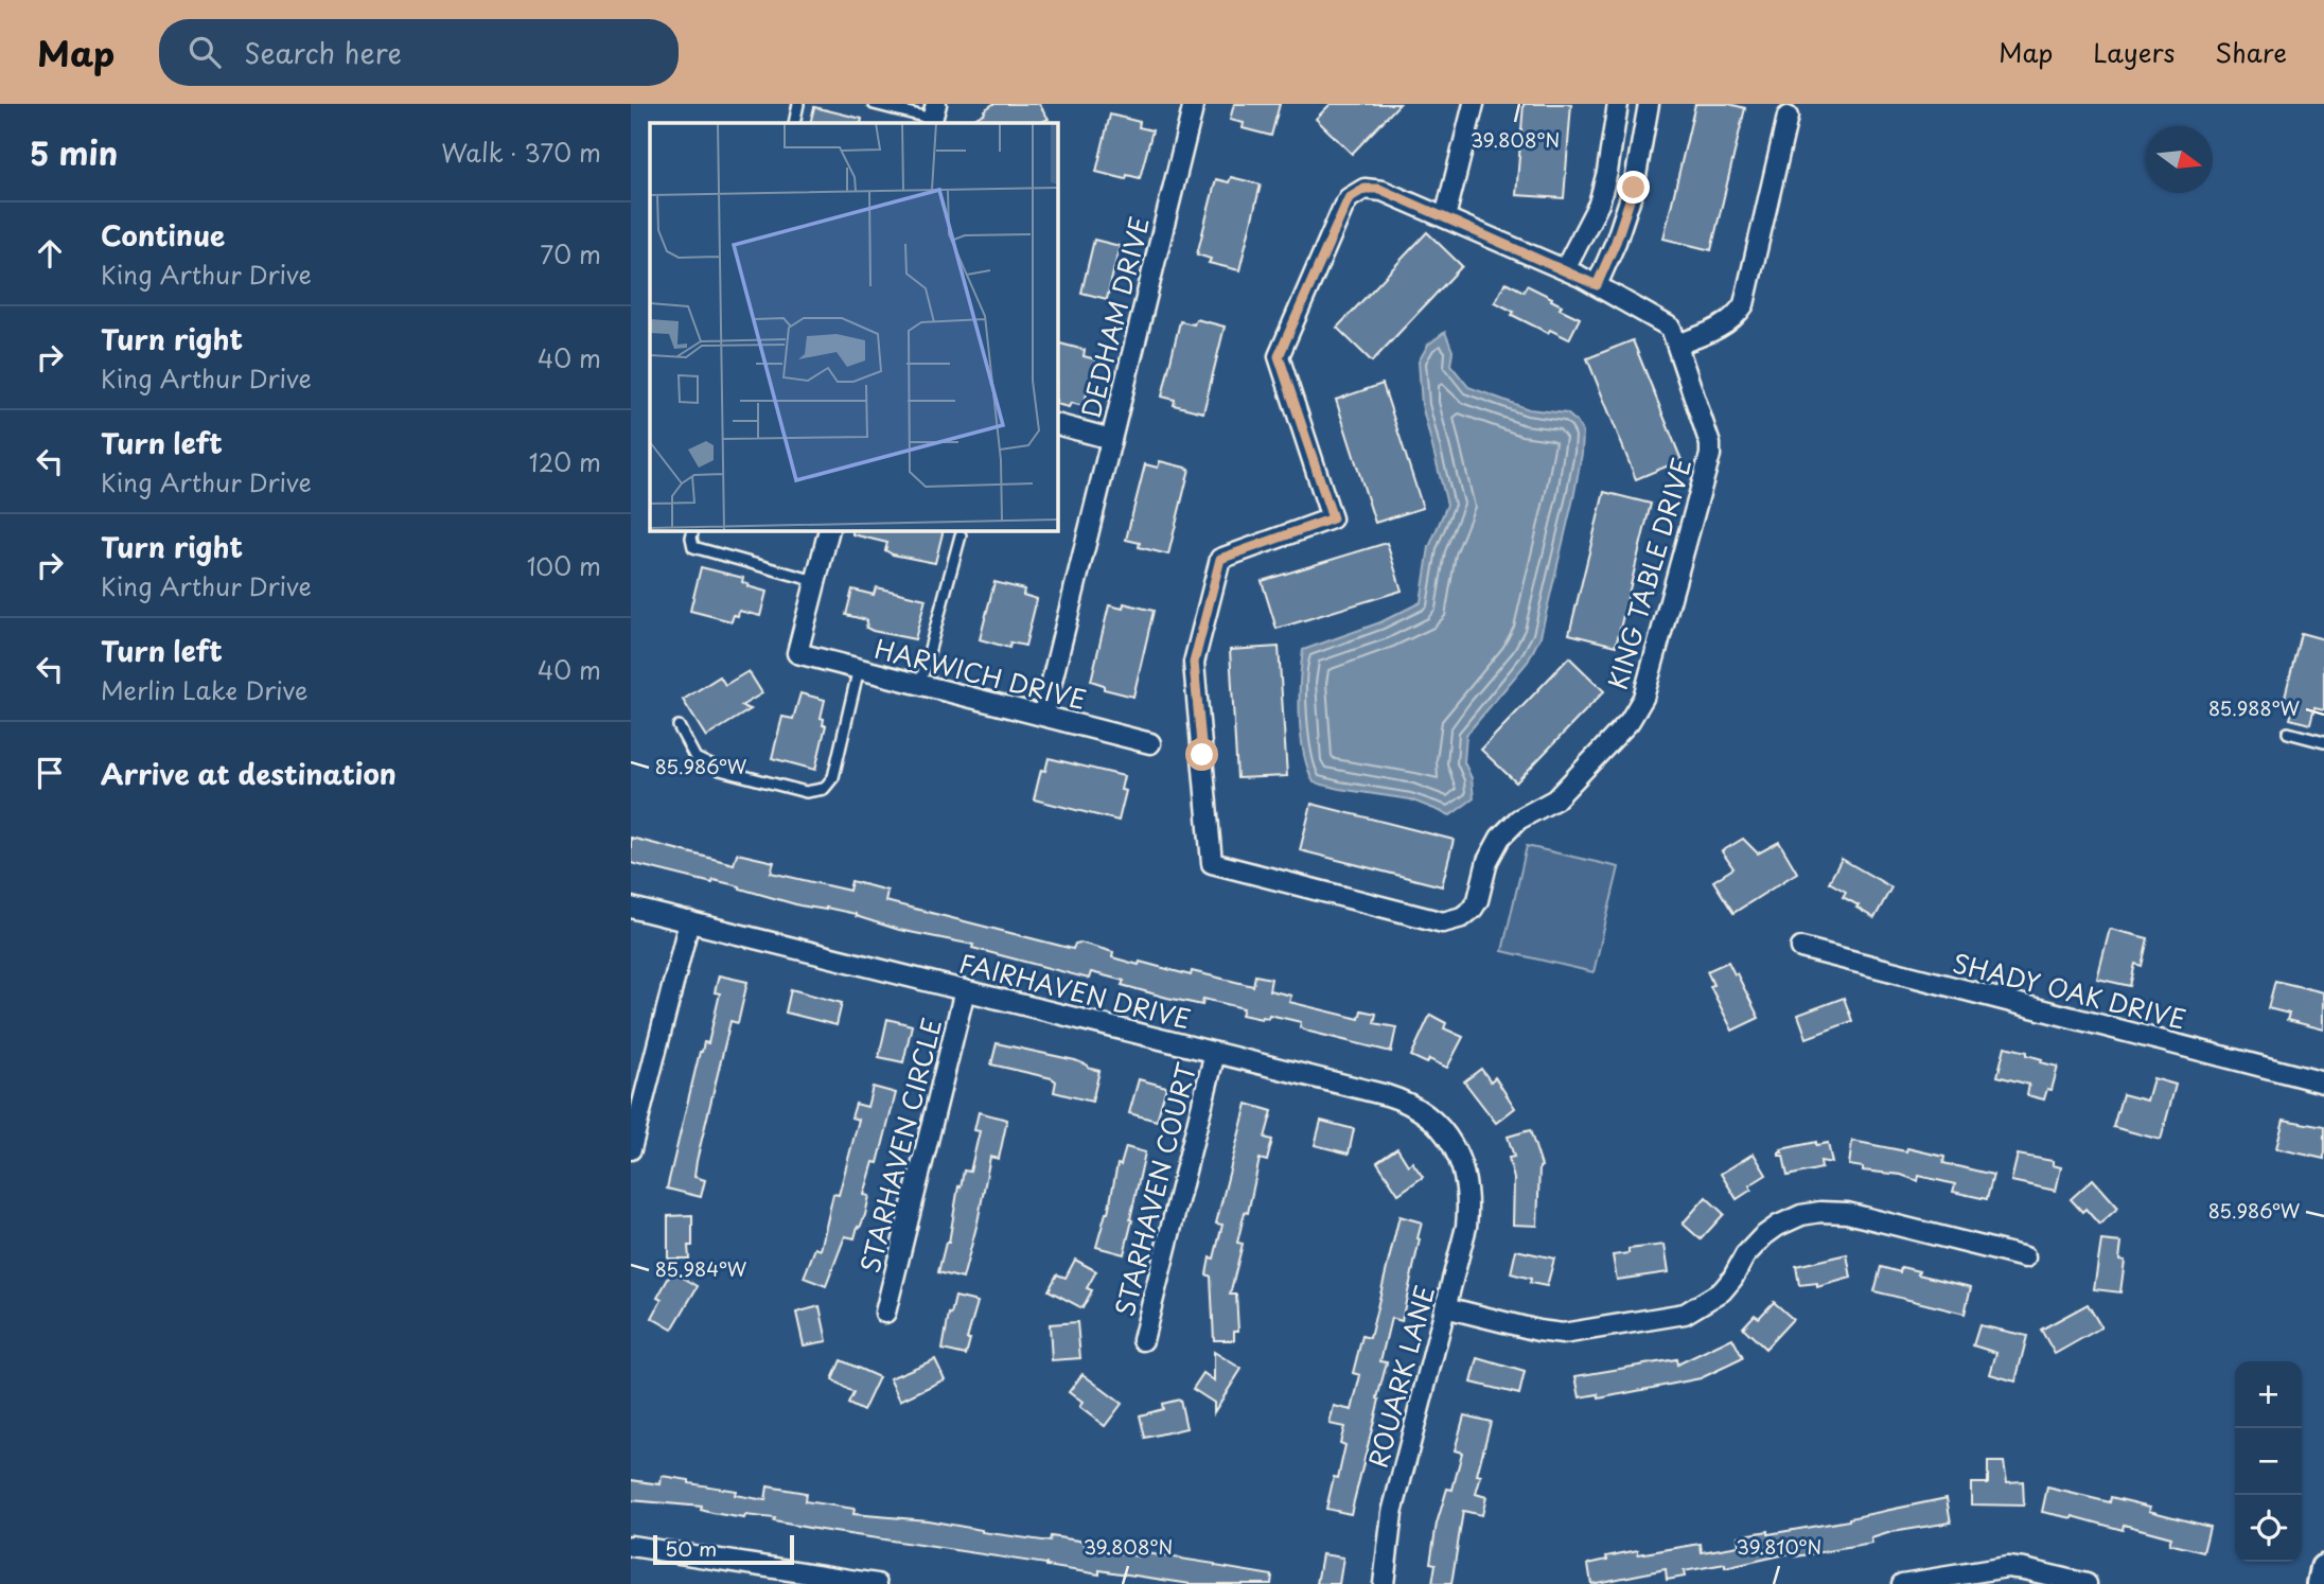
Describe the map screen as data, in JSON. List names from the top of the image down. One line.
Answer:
{"streets":{"street":["DEDHAM DRIVE","KING TABLE DRIVE","HARWICH DRIVE","FAIRHAVEN DRIVE","SHADY OAK DRIVE","STARHAVEN CIRCLE","STARHAVEN COURT","ROUARK LANE"]},"crossings":[["DEDHAM DRIVE","HARWICH DRIVE"],["FAIRHAVEN DRIVE","STARHAVEN CIRCLE"],["FAIRHAVEN DRIVE","STARHAVEN COURT"],["FAIRHAVEN DRIVE","ROUARK LANE"]],"scale_bar":"50 m","north":"right","page":{"header":"Map","search":"Search here","nav":["Map","Layers","Share"],"heading":["5 min","Walk · 370 m"],"list":[["Continue","King Arthur Drive","70 m"],["Turn right","King Arthur Drive","40 m"],["Turn left","King Arthur Drive","120 m"],["Turn right","King Arthur Drive","100 m"],["Turn left","Merlin Lake Drive","40 m"],"Arrive at destination"],"map_buttons":["+","−"],"scale":"50 m"},"coordinates":["39.808°N","85.988°W","85.986°W","85.984°W","39.810°N"]}
